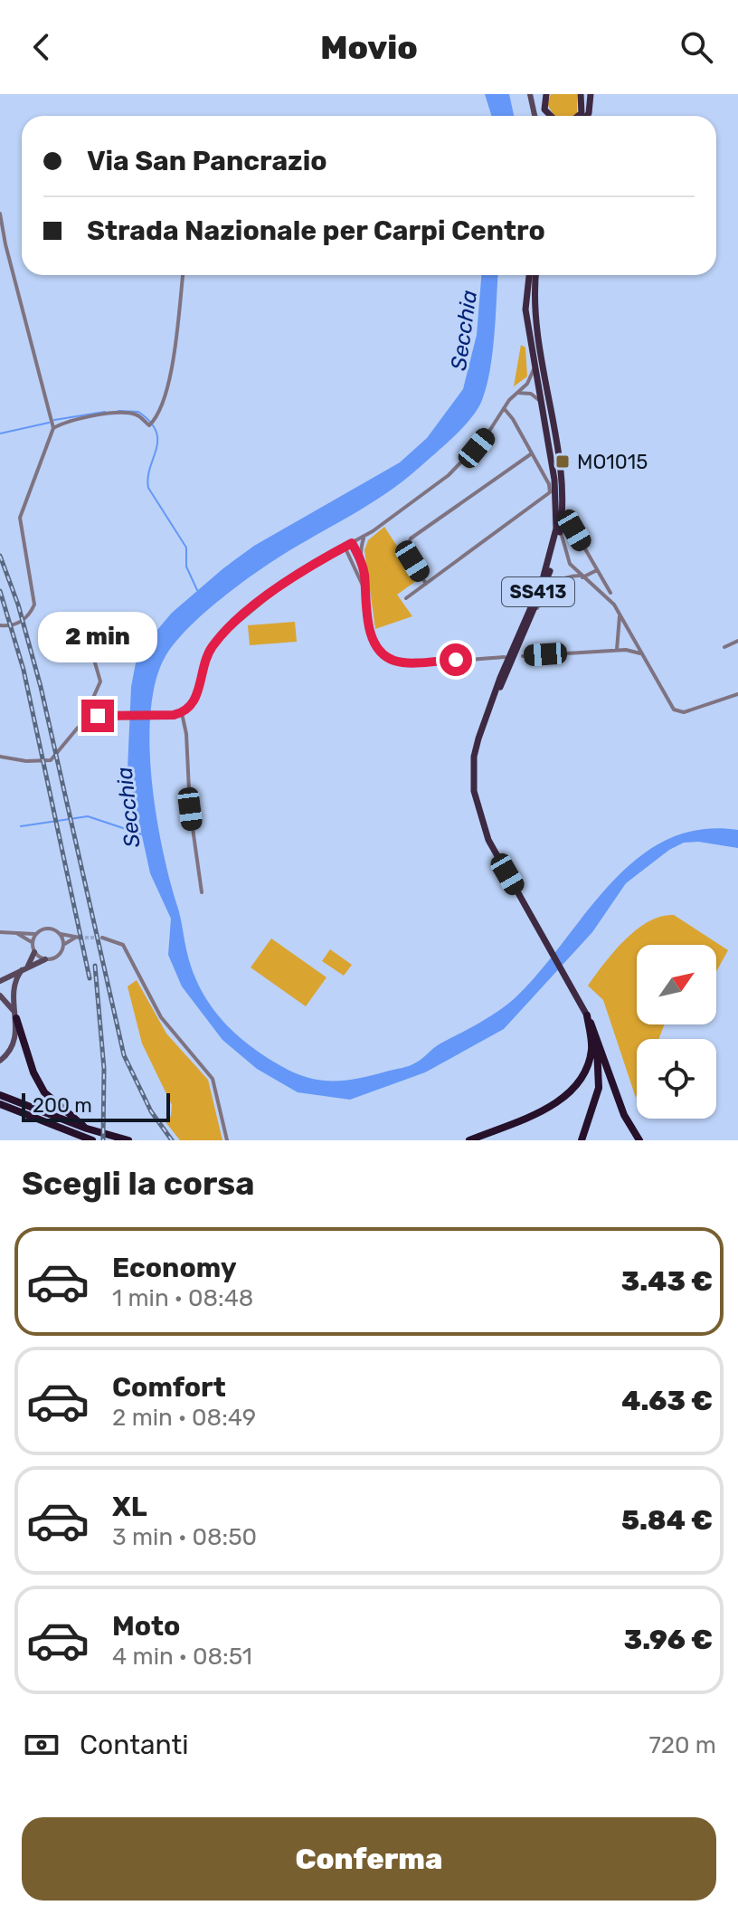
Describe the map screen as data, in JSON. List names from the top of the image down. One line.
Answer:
{"streets":{"highway":["SS413"]},"water":["Secchia"],"places":{"transit":["MO1015"]},"scale_bar":"200 m","north":"top right","page":{"header":"Movio","banner":["Via San Pancrazio","Strada Nazionale per Carpi Centro"],"bubble":"2 min","scale":"200 m","heading":"Scegli la corsa","list":[{"name":"Economy","note":"1 min · 08:48","value":"3.43 €"},{"name":"Comfort","note":"2 min · 08:49","value":"4.63 €"},{"name":"XL","note":"3 min · 08:50","value":"5.84 €"},{"name":"Moto","note":"4 min · 08:51","value":"3.96 €"}],"pay":["Contanti","720 m"],"buttons":"Conferma"}}
